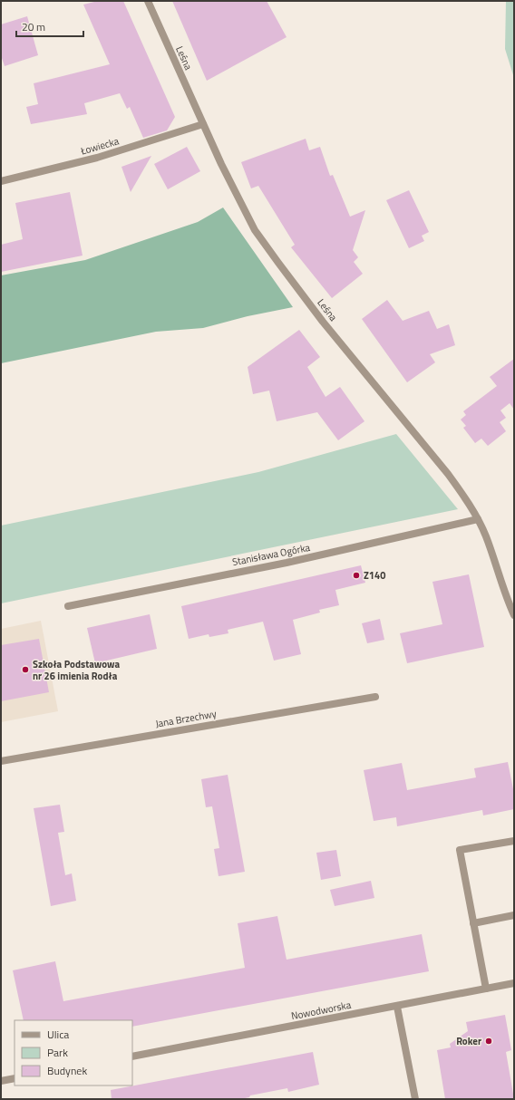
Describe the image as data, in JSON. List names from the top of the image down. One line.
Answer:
{"streets":{"street":["Leśna","Łowiecka","Stanisława Ogórka","Jana Brzechwy","Nowodworska"]},"crossings":[["Leśna","Łowiecka"],["Leśna","Stanisława Ogórka"]],"places":["Z140","Szkoła Podstawowa nr 26 imienia Rodła","Roker"],"legend":["Ulica","Park","Budynek"],"scale_bar":"20 m"}
